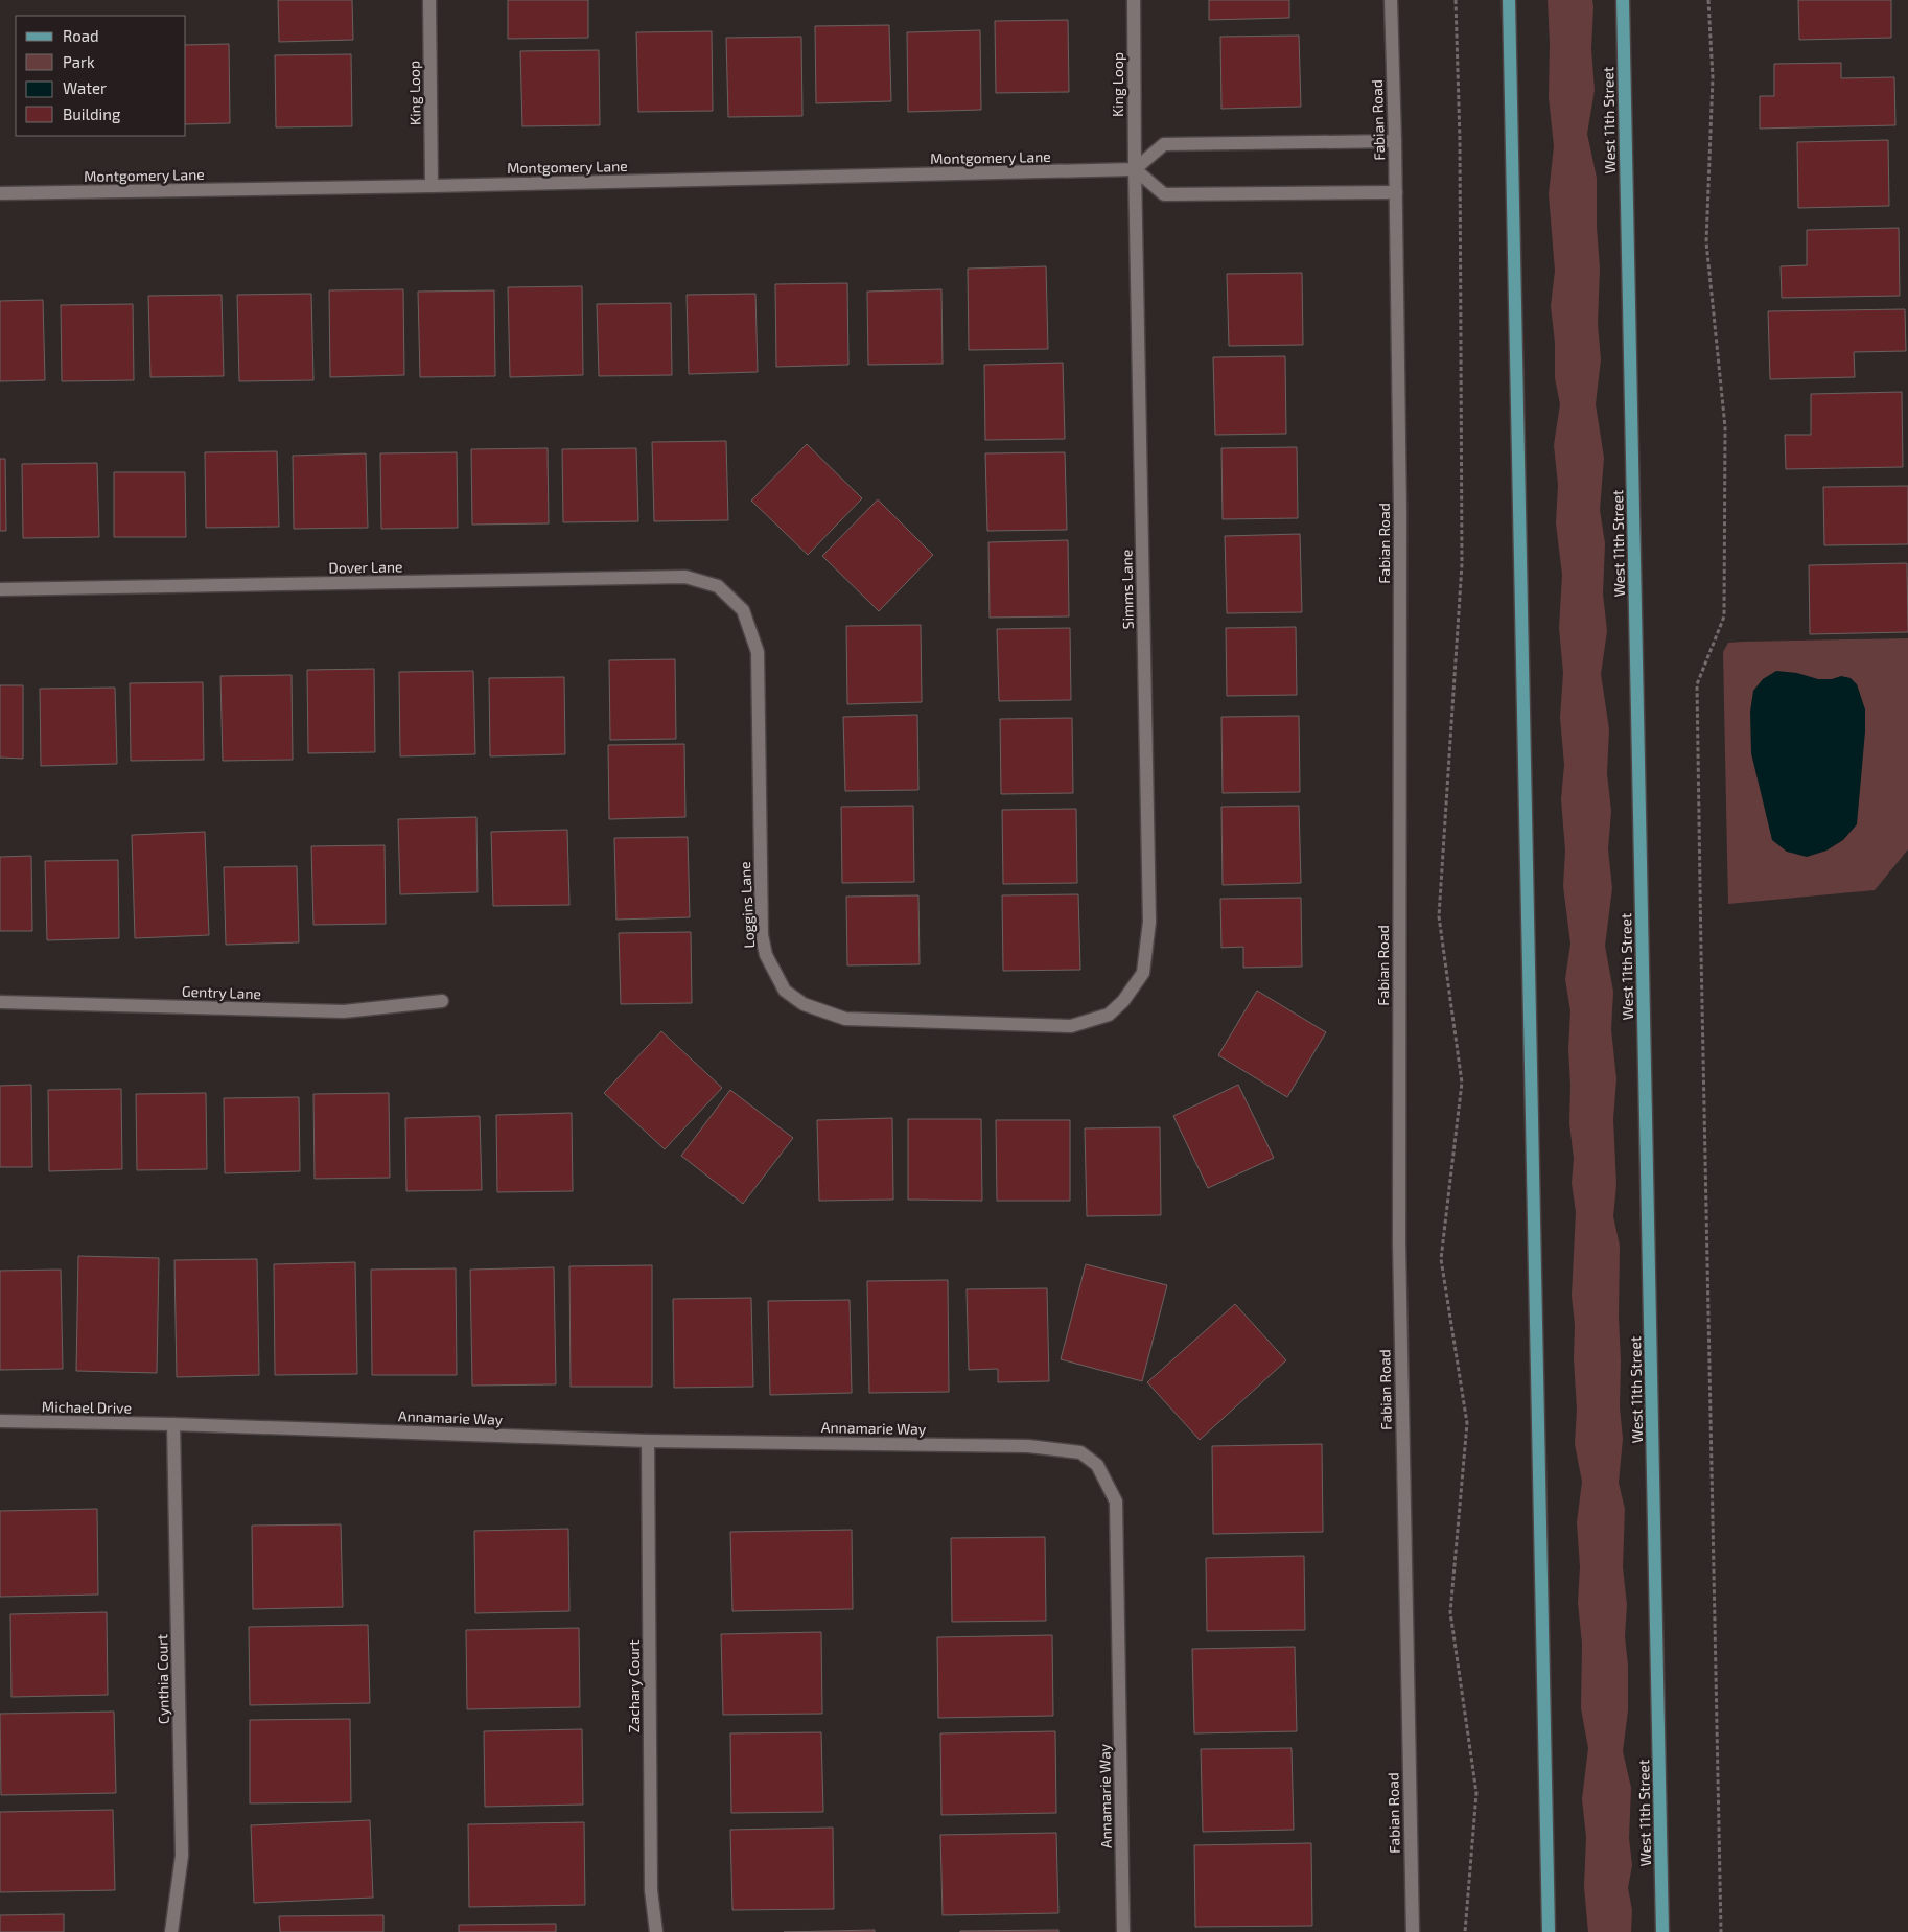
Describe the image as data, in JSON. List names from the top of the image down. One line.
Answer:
{"streets":{"main road":["West 11th Street"],"street":["King Loop","Fabian Road","Montgomery Lane","Dover Lane","Simms Lane","Loggins Lane","Gentry Lane","Michael Drive","Annamarie Way","Cynthia Court","Zachary Court"]},"crossings":[["King Loop","Montgomery Lane"],["King Loop","Simms Lane"],["Montgomery Lane","Simms Lane"],["Dover Lane","Loggins Lane"],["Simms Lane","Loggins Lane"],["Michael Drive","Annamarie Way"],["Michael Drive","Cynthia Court"],["Annamarie Way","Cynthia Court"],["Annamarie Way","Zachary Court"]],"legend":["Road","Park","Water","Building"]}
